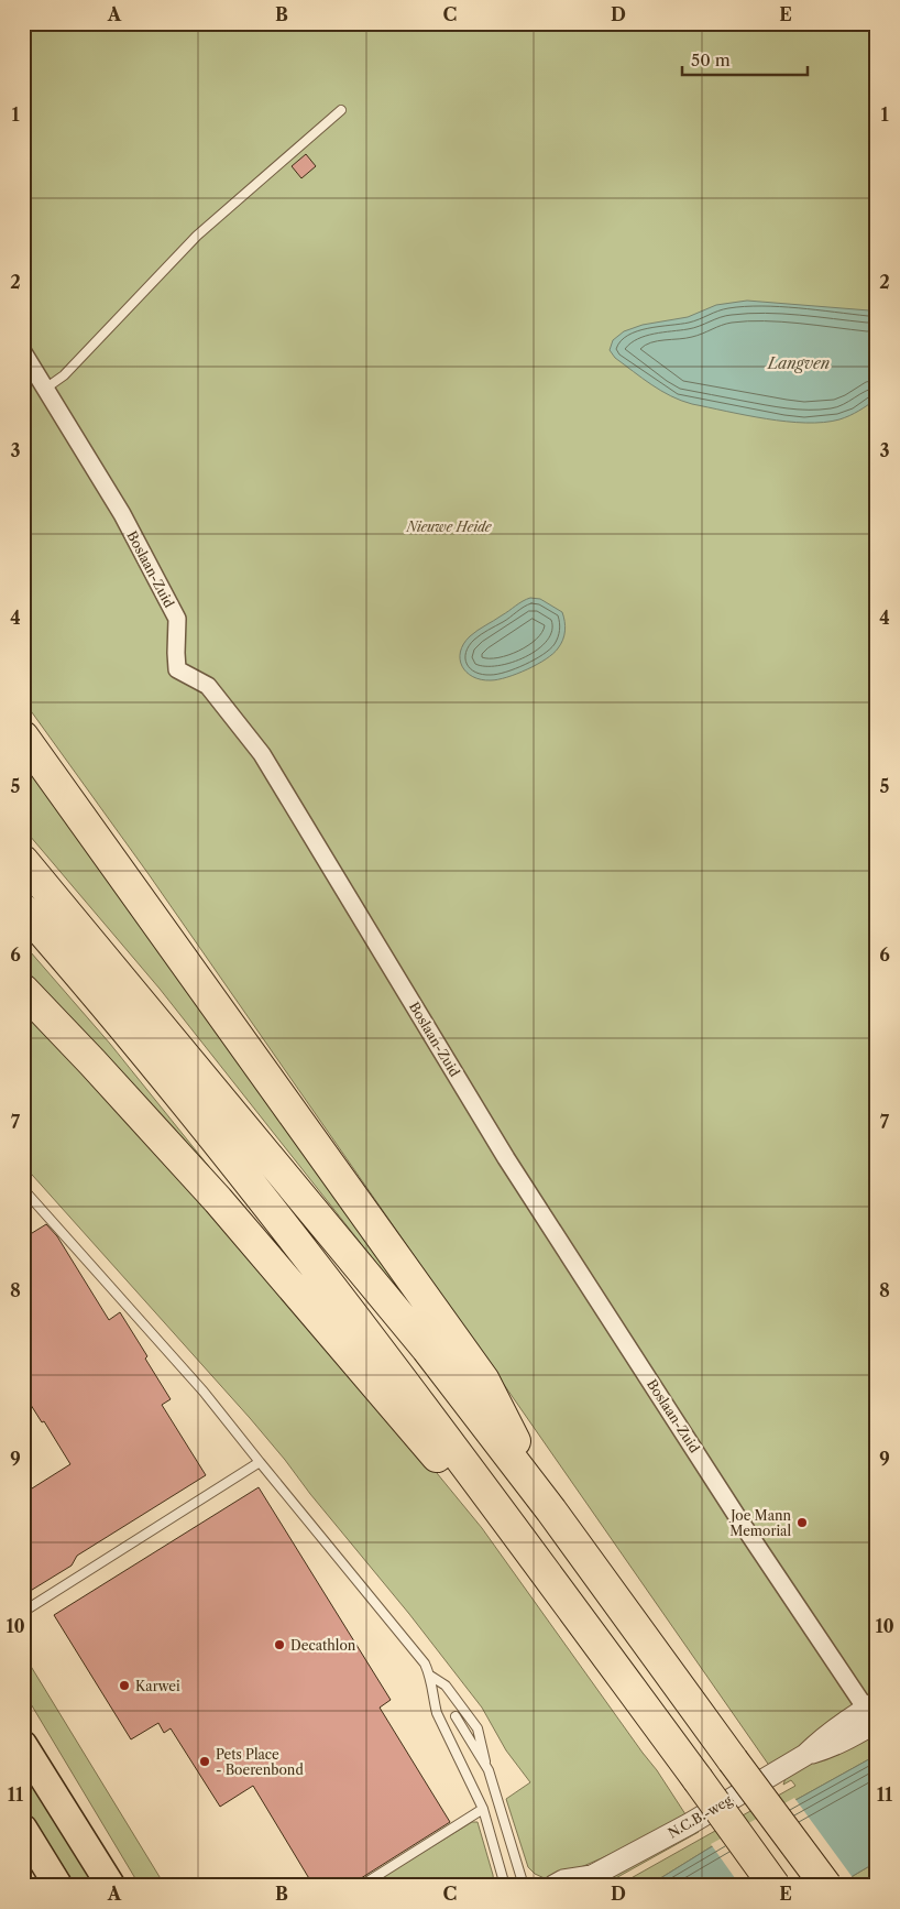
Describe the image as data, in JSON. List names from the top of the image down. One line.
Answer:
{"streets":{"street":["Boslaan-Zuid","N.C.B.-weg"]},"crossings":[["Boslaan-Zuid","N.C.B.-weg"]],"water":["Langven"],"parks":["Nieuwe Heide"],"places":["Joe Mann Memorial","Decathlon","Karwei","Pets Place - Boerenbond"],"scale_bar":"50 m","grid":{"columns":["A","B","C","D","E"],"rows":["1","2","3","4","5","6","7","8","9","10","11"]}}
